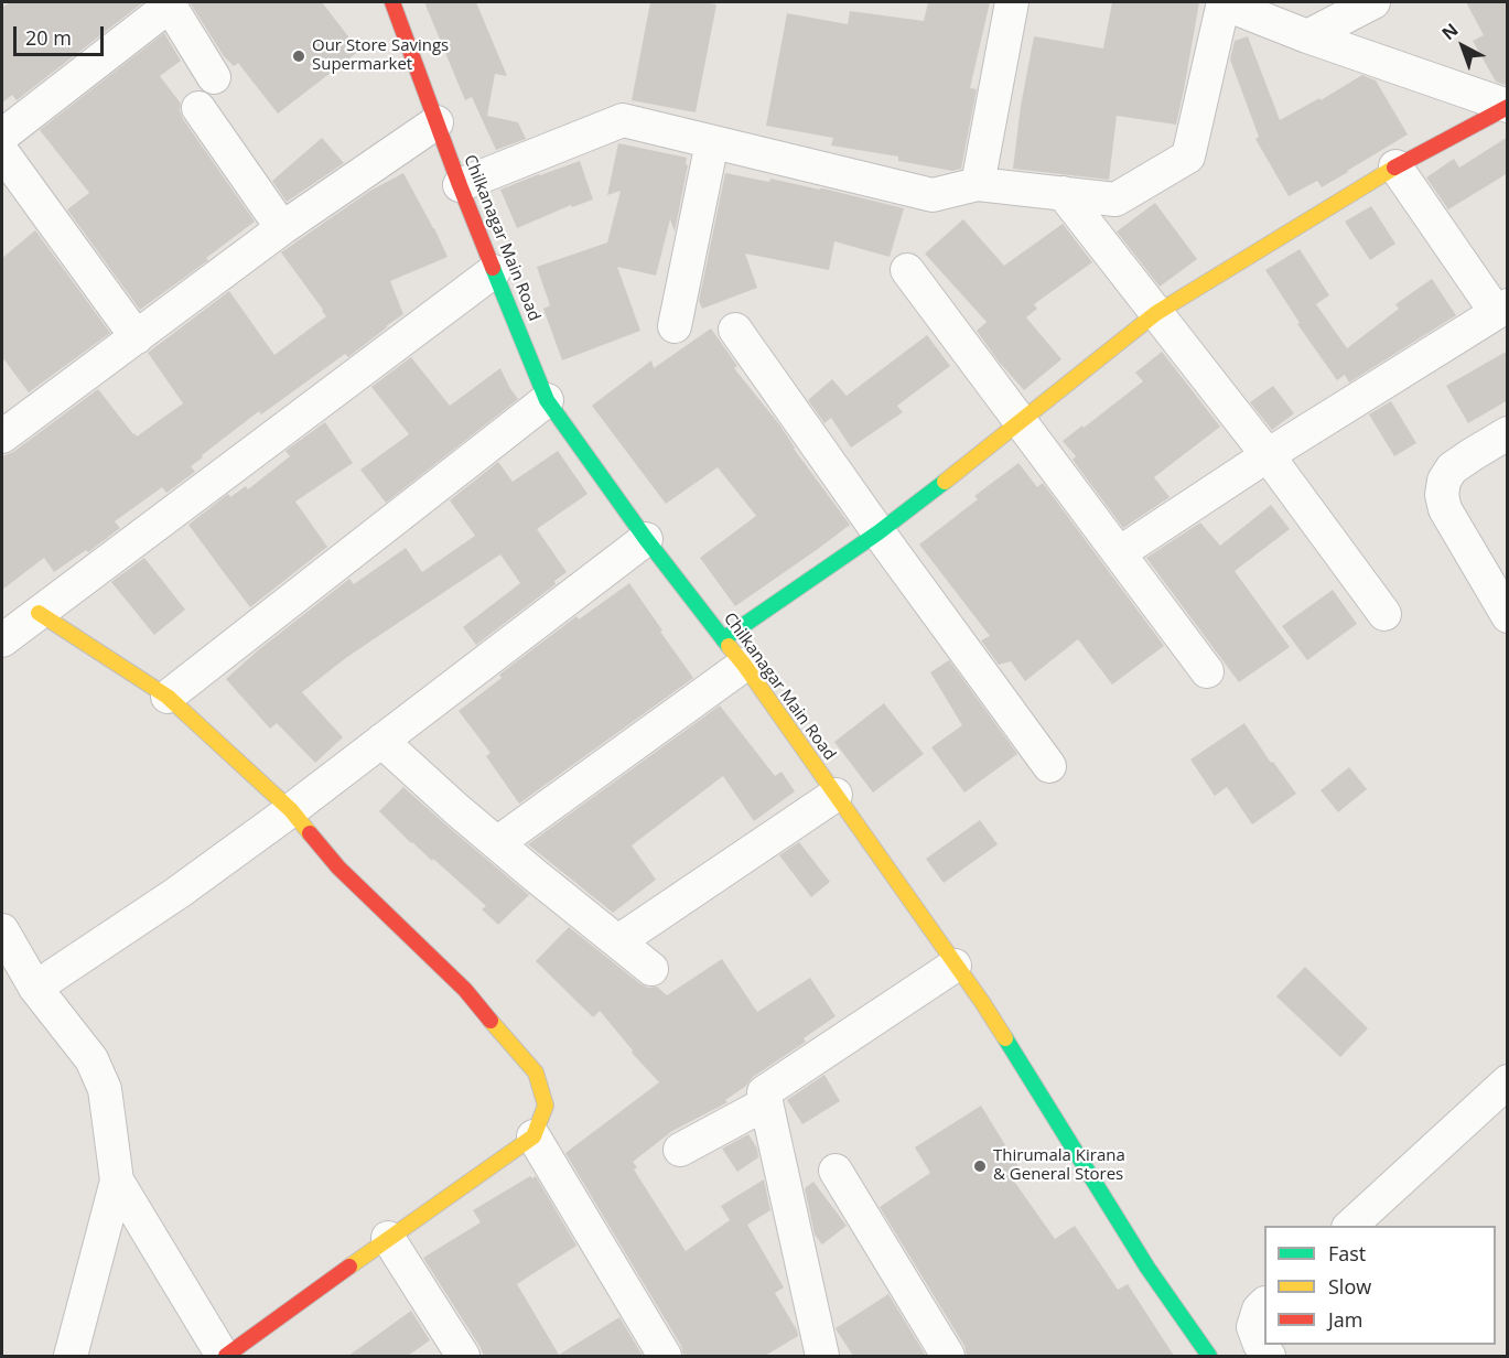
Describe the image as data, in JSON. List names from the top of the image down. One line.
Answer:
{"streets":{"street":["Chilkanagar Main Road"]},"places":["Our Store Savings Supermarket","Thirumala Kirana & General Stores"],"legend":["Fast","Slow","Jam"],"scale_bar":"20 m","north":"top left"}
